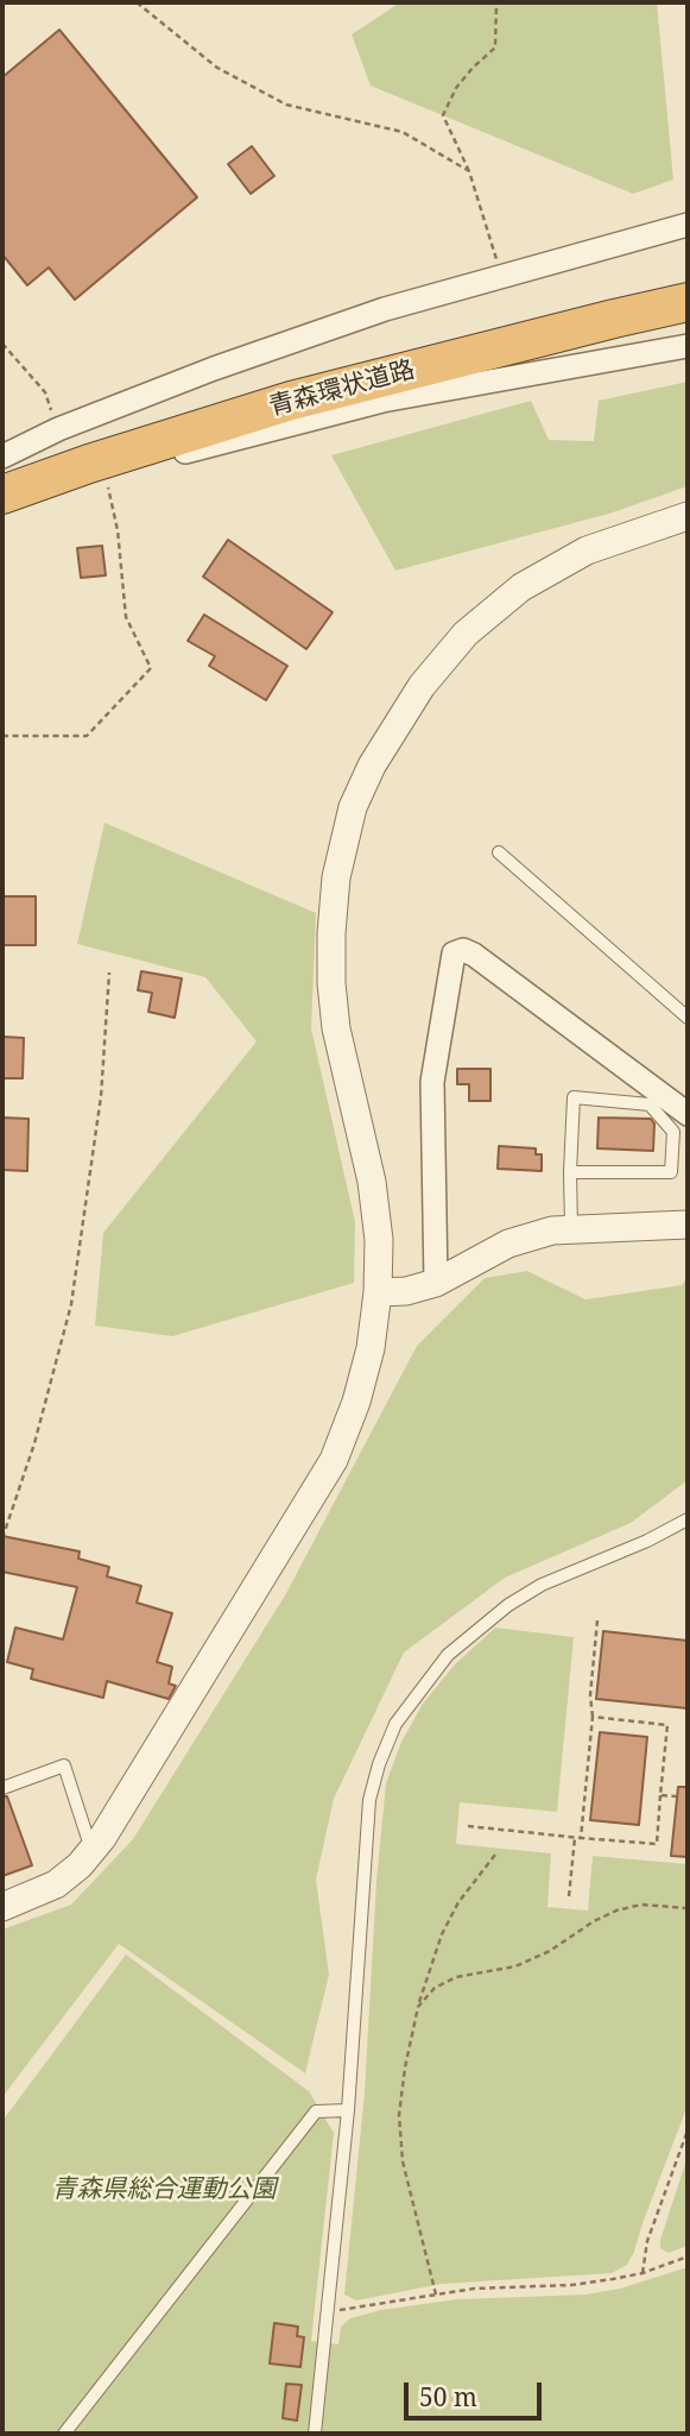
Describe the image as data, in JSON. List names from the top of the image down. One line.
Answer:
{"streets":{"highway":["青森環状道路"]},"parks":["青森県総合運動公園"],"scale_bar":"50 m"}
